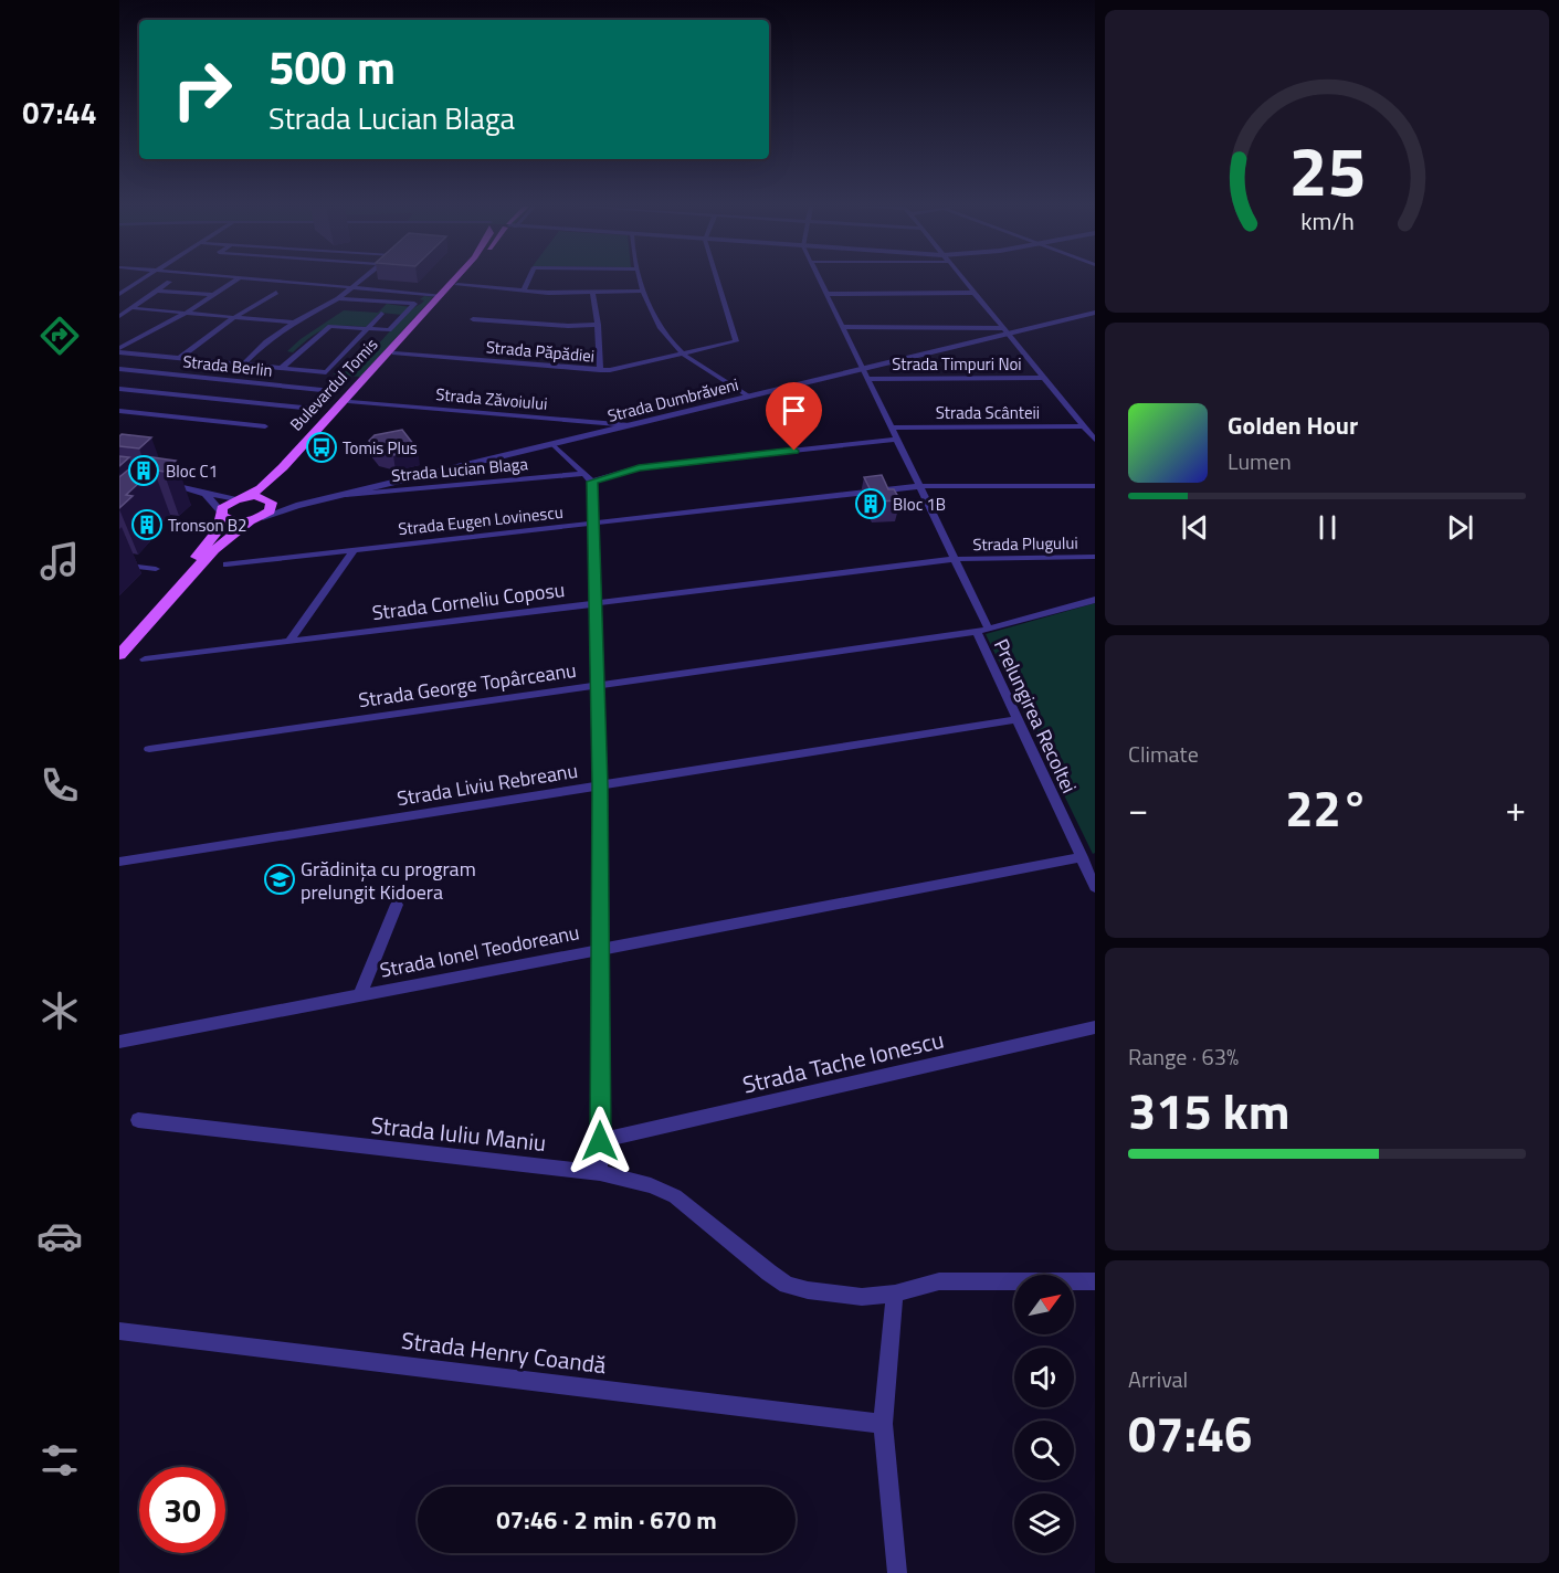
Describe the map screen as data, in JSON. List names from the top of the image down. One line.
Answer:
{"streets":{"main road":["Bulevardul Tomis"],"street":["Strada Păpădiei","Strada Timpuri Noi","Strada Berlin","Strada Zăvoiului","Strada Dumbrăveni","Strada Scânteii","Strada Lucian Blaga","Strada Eugen Lovinescu","Strada Plugului","Strada Corneliu Coposu","Strada George Topârceanu","Prelungirea Recoltei","Strada Liviu Rebreanu","Strada Ionel Teodoreanu","Strada Tache Ionescu","Strada Iuliu Maniu","Strada Henry Coandă"]},"crossings":[["Strada Păpădiei","Bulevardul Tomis"],["Strada Timpuri Noi","Prelungirea Recoltei"],["Bulevardul Tomis","Strada Zăvoiului"],["Bulevardul Tomis","Strada Dumbrăveni"],["Strada Zăvoiului","Strada Dumbrăveni"],["Strada Dumbrăveni","Strada Lucian Blaga"],["Strada Dumbrăveni","Prelungirea Recoltei"],["Strada Scânteii","Prelungirea Recoltei"],["Strada Eugen Lovinescu","Prelungirea Recoltei"],["Strada Plugului","Strada Corneliu Coposu"],["Strada Plugului","Prelungirea Recoltei"],["Strada Corneliu Coposu","Prelungirea Recoltei"],["Strada George Topârceanu","Prelungirea Recoltei"],["Prelungirea Recoltei","Strada Liviu Rebreanu"],["Prelungirea Recoltei","Strada Ionel Teodoreanu"]],"places":{"bus stop":["Tomis Plus"],"building":["Bloc C1","Bloc 1B","Tronson B2"],"school or university":["Grădinița cu program prelungit Kidoera"]},"north":"top right","page":{"tabs":"07:44","turn":["500 m","Strada Lucian Blaga"],"song":["Golden Hour","Lumen"],"tile":["Climate",["Range · 63%","315 km"],["Arrival","07:46"]],"heat":["−","22°","+"],"limit":"30","trip":"07:46 · 2 min · 670 m","gauge":["25","km/h"]}}
